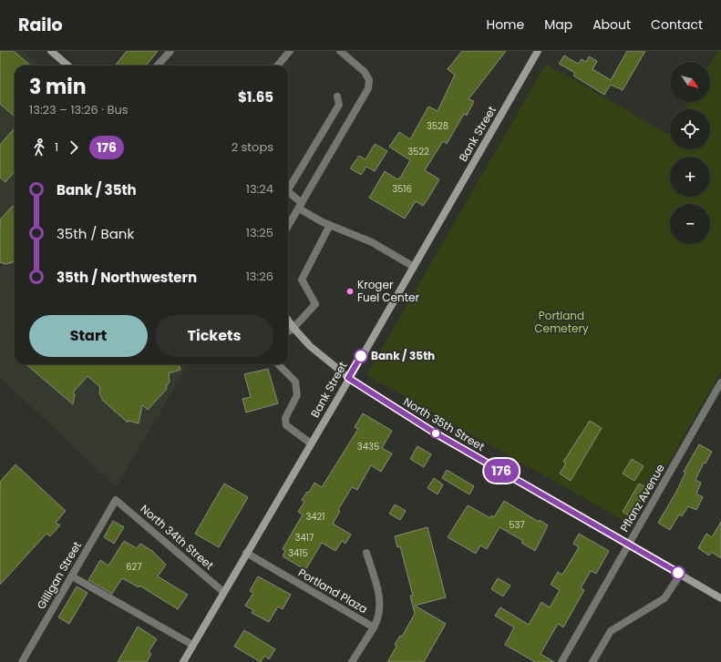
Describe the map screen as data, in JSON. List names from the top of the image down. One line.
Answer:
{"streets":{"street":["Bank Street","North 35th Street","Pflanz Avenue","North 34th Street","Gilligan Street","Portland Plaza"]},"crossings":[["Bank Street","North 35th Street"],["Bank Street","North 34th Street"],["Bank Street","Portland Plaza"],["North 35th Street","Pflanz Avenue"],["North 34th Street","Gilligan Street"]],"parks":["Portland Cemetery"],"places":["Kroger Fuel Center","Bank / 35th"],"lines":["bus line 176"],"house_numbers":["3528","3522","3516","3435","3421","537","3417","3415","627"],"north":"bottom right","page":{"header":"Railo","nav":["Home","Map","About","Contact"],"on_map":"176","map_buttons":["+","−"],"heading":["3 min","13:23 – 13:26 · Bus","$1.65"],"legs":["1","176","2 stops"],"list":[{"name":"Bank / 35th","value":"13:24"},{"name":"35th / Bank","value":"13:25"},{"name":"35th / Northwestern","value":"13:26"}],"buttons":["Start","Tickets"]}}
